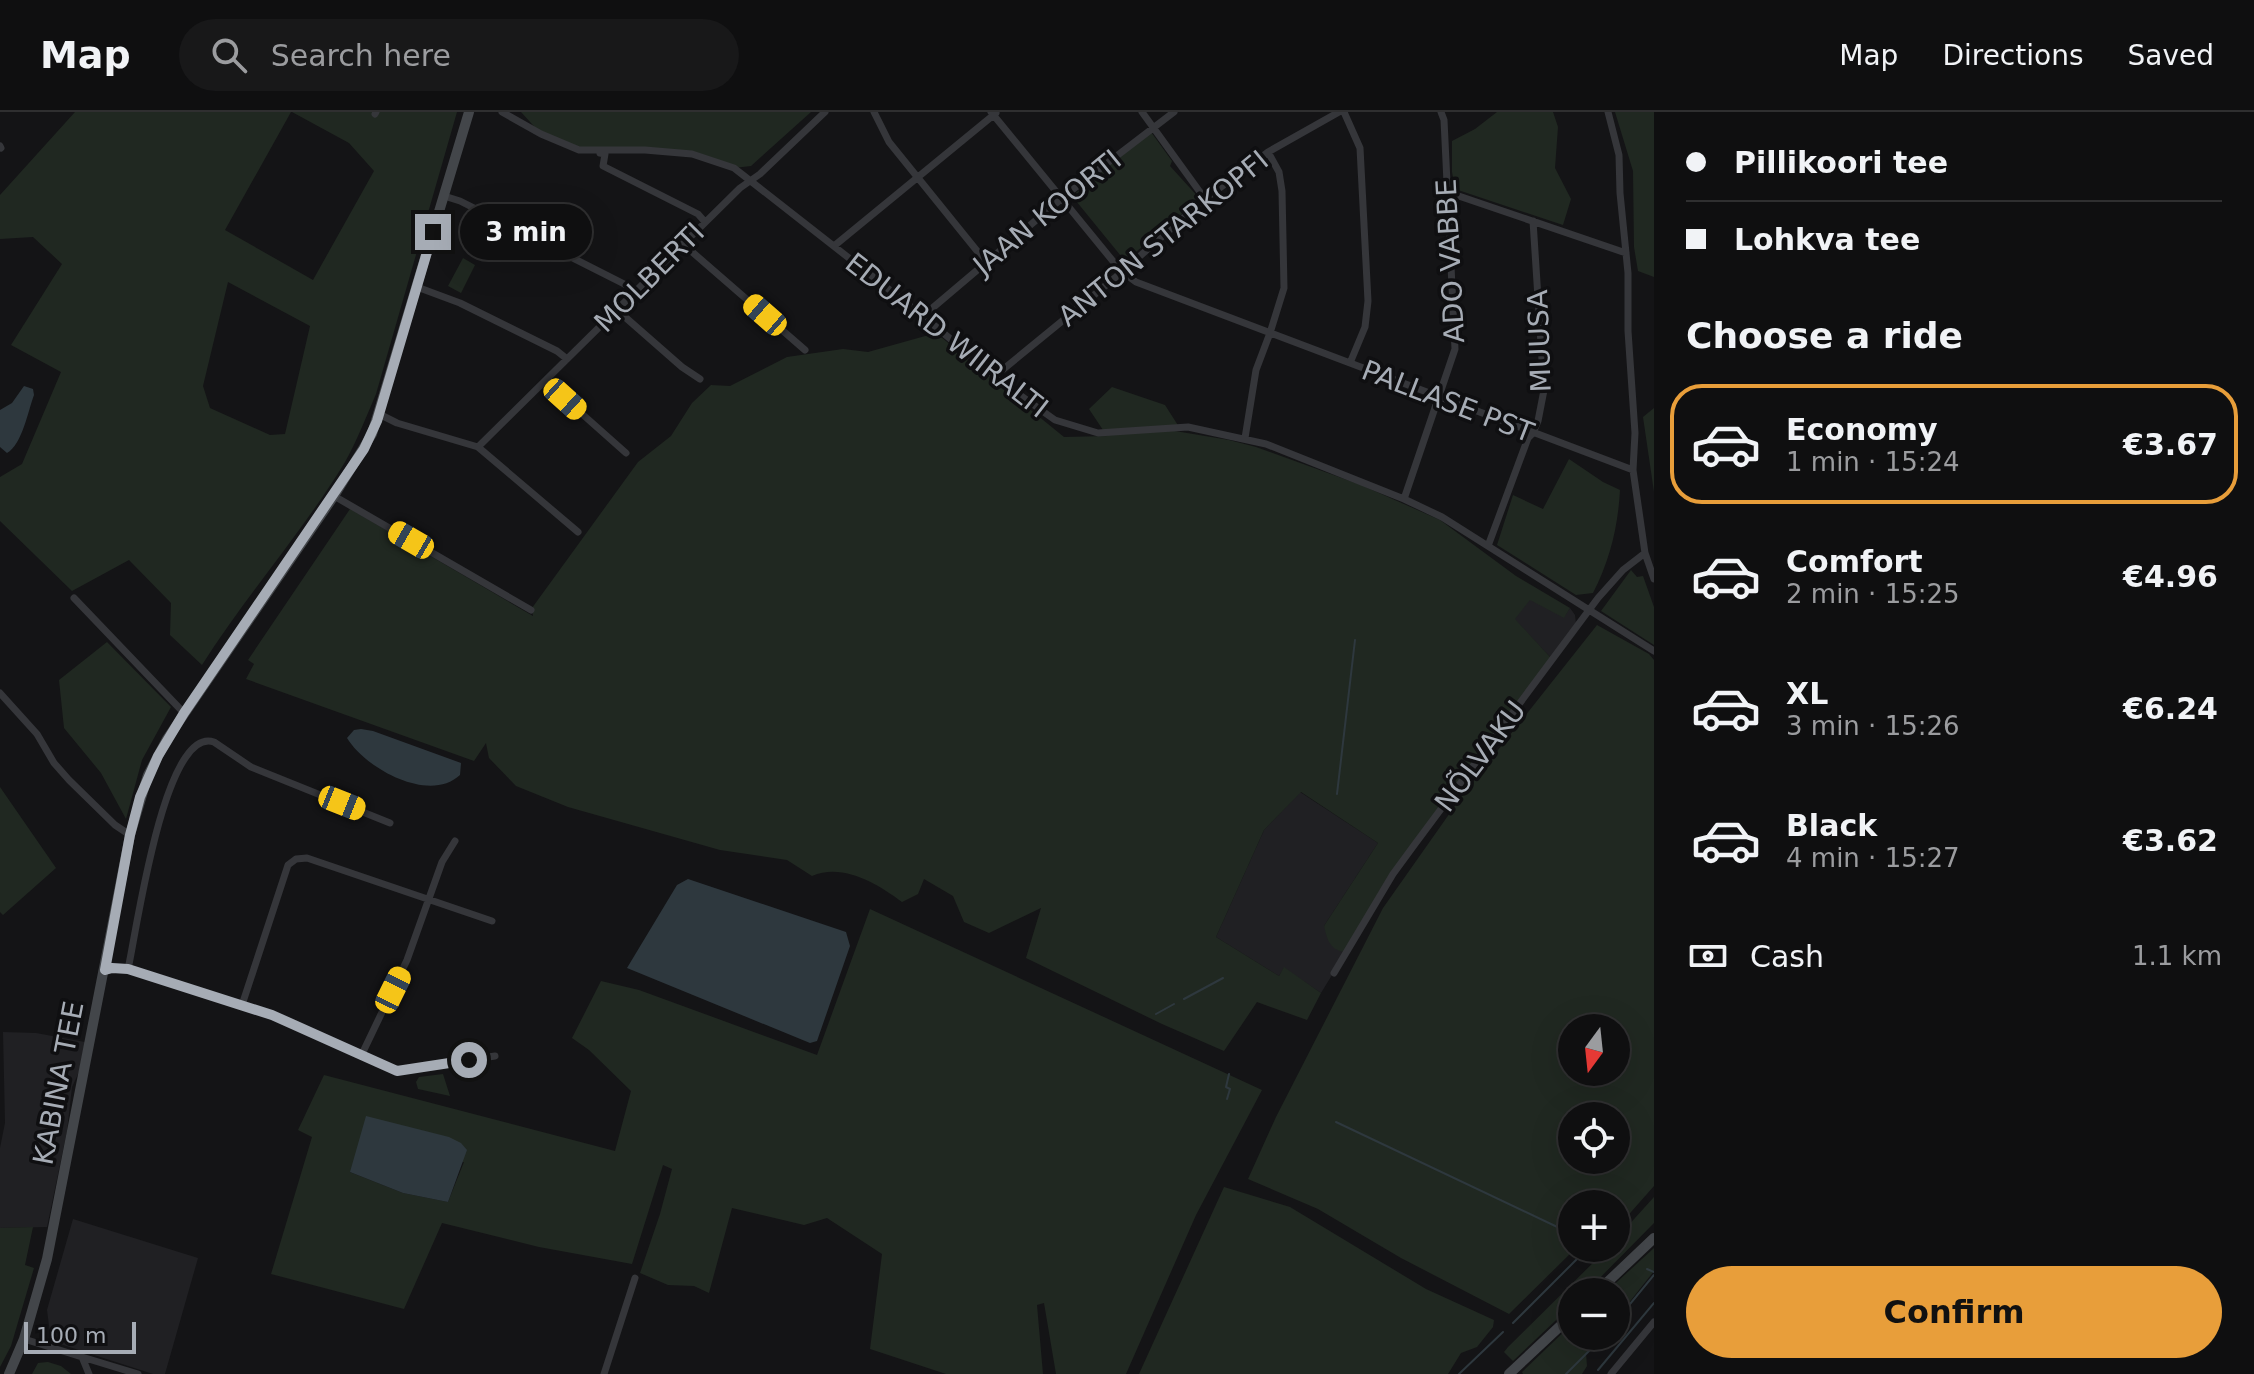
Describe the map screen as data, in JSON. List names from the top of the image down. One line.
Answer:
{"streets":{"street":["JAAN KOORTI","ANTON STARKOPFI","ADO VABBE","MOLBERTI","EDUARD WIIRALTI","MUUSA","PALLASE PST","NÕLVAKU","KABINA TEE"]},"crossings":[["JAAN KOORTI","EDUARD WIIRALTI"],["JAAN KOORTI","PALLASE PST"],["ANTON STARKOPFI","EDUARD WIIRALTI"],["ANTON STARKOPFI","PALLASE PST"],["ADO VABBE","EDUARD WIIRALTI"],["ADO VABBE","PALLASE PST"],["MOLBERTI","EDUARD WIIRALTI"],["EDUARD WIIRALTI","MUUSA"],["EDUARD WIIRALTI","NÕLVAKU"],["MUUSA","PALLASE PST"]],"scale_bar":"100 m","north":"bottom","page":{"header":"Map","search":"Search here","nav":["Map","Directions","Saved"],"banner":["Pillikoori tee","Lohkva tee"],"bubble":"3 min","heading":"Choose a ride","list":[{"name":"Economy","note":"1 min · 15:24","value":"€3.67"},{"name":"Comfort","note":"2 min · 15:25","value":"€4.96"},{"name":"XL","note":"3 min · 15:26","value":"€6.24"},{"name":"Black","note":"4 min · 15:27","value":"€3.62"}],"pay":["Cash","1.1 km"],"map_buttons":["+","−"],"buttons":"Confirm","scale":"100 m"}}
